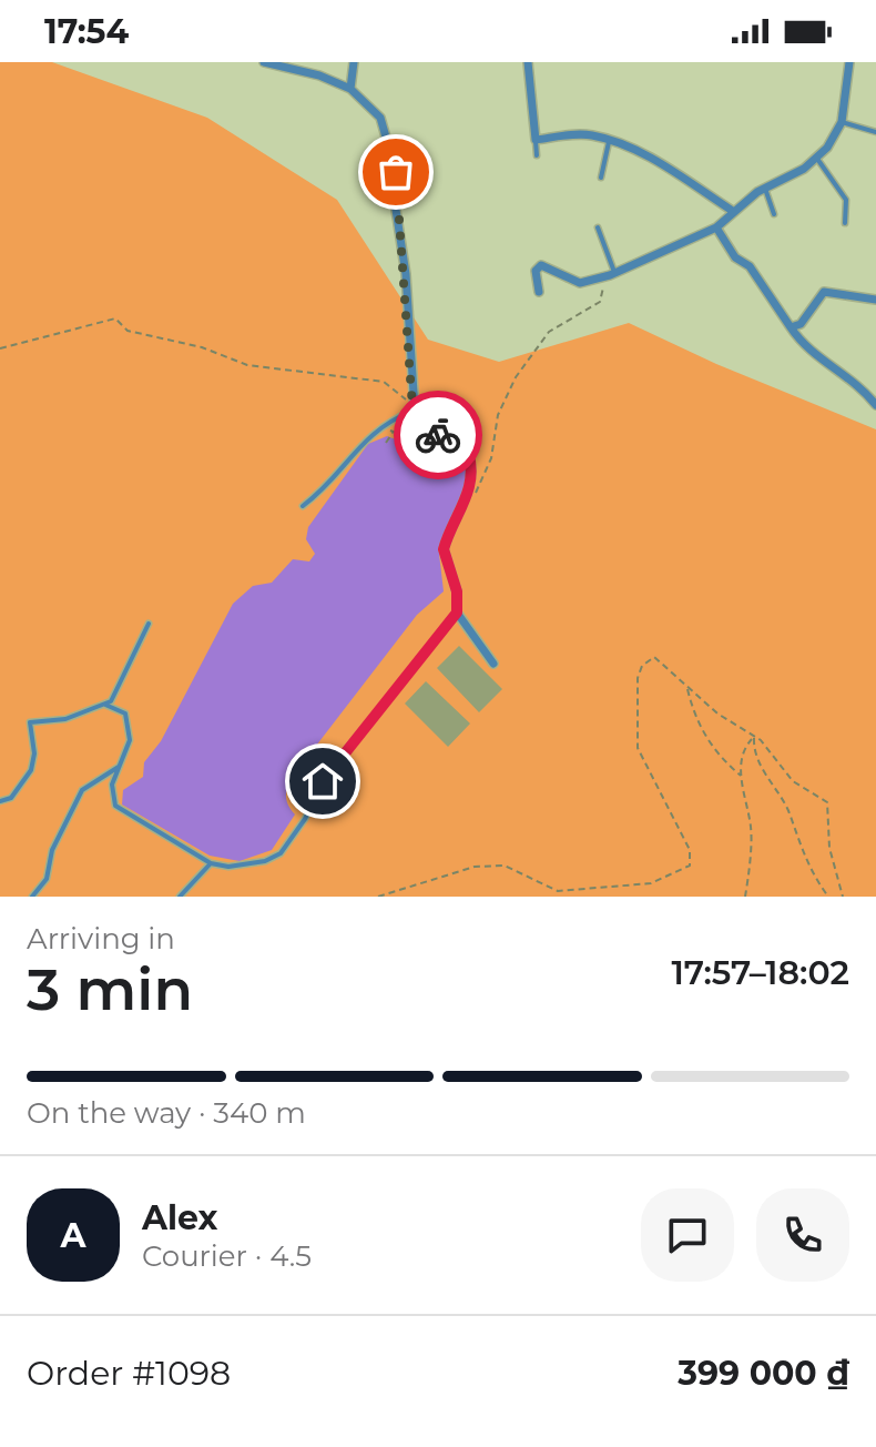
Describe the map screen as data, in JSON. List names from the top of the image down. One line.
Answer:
{"page":{"status":"17:54","heading":["3 min","Arriving in","17:57–18:02"],"panel":["Alex","Courier · 4.5","Order #1098","399 000 ₫"],"bar":"On the way · 340 m","round":"A"}}
